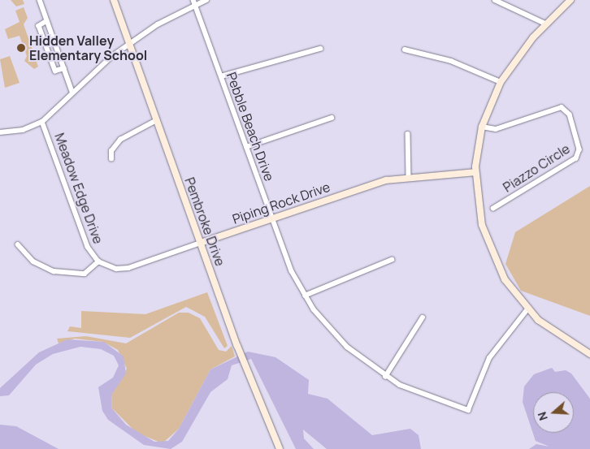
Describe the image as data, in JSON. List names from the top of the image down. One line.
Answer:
{"streets":{"street":["Pebble Beach Drive","Piazzo Circle","Meadow Edge Drive","Piping Rock Drive","Pembroke Drive"]},"crossings":[["Pebble Beach Drive","Piping Rock Drive"],["Meadow Edge Drive","Piping Rock Drive"],["Piping Rock Drive","Pembroke Drive"]],"places":["Hidden Valley Elementary School"],"north":"left"}
